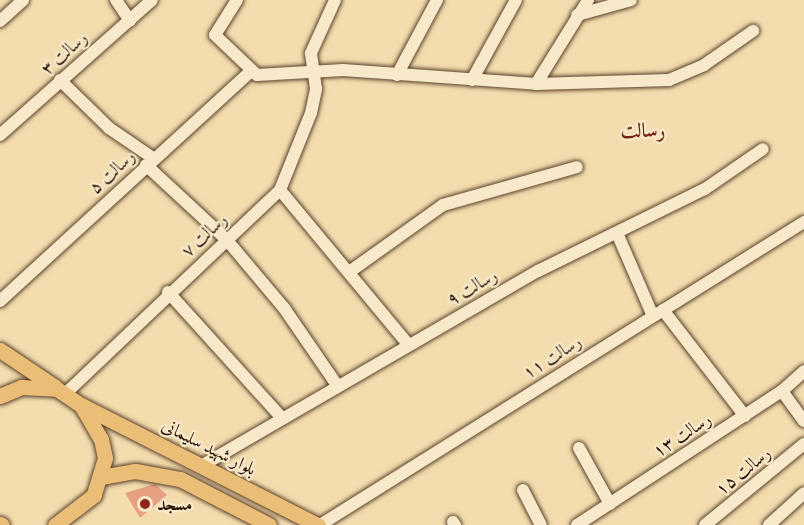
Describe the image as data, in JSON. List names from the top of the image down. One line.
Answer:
{"streets":{"main road":["بلوار شهید سلیمانی"],"street":["رسالت ۳","رسالت ۵","رسالت ۷","رسالت ۹","رسالت ۱۱","رسالت ۱۳","رسالت ۱۵"]},"crossings":[["رسالت ۷","بلوار شهید سلیمانی"],["رسالت ۹","بلوار شهید سلیمانی"],["رسالت ۱۱","بلوار شهید سلیمانی"]],"districts":["رسالت"],"places":["مسجد"]}
